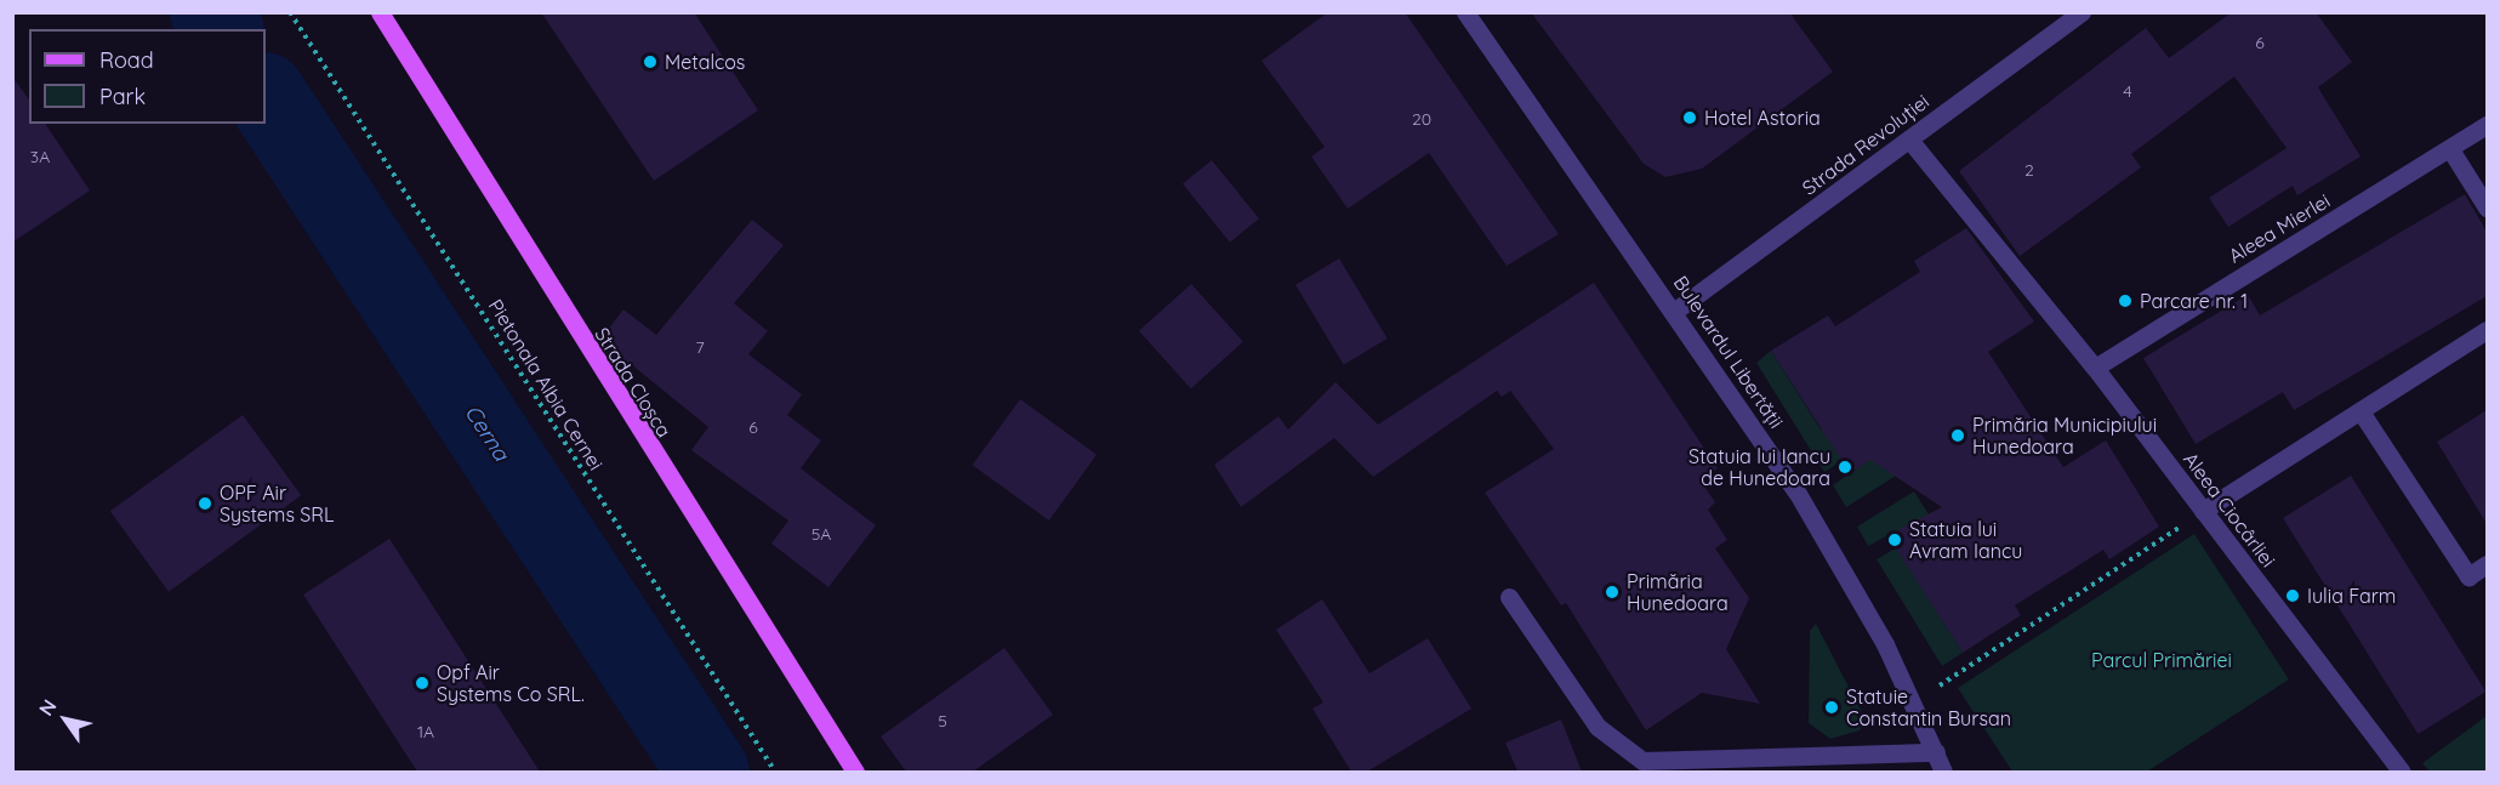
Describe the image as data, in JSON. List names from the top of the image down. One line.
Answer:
{"streets":{"main road":["Strada Cloșca"],"street":["Strada Revoluției","Aleea Mierlei","Bulevardul Libertății","Aleea Ciocârliei"],"path":["Pietonala Albia Cernei"]},"crossings":[["Strada Revoluției","Bulevardul Libertății"],["Strada Revoluției","Aleea Ciocârliei"],["Aleea Mierlei","Aleea Ciocârliei"]],"water":["Cerna"],"parks":["Parcul Primăriei"],"places":["Metalcos","Hotel Astoria","Parcare nr. 1","Primăria Municipiului Hunedoara","Statuia lui Iancu de Hunedoara","OPF Air Systems SRL","Statuia lui Avram Iancu","Primăria Hunedoara","Iulia Farm","Opf Air Systems Co SRL.","Statuie Constantin Bursan"],"house_numbers":["6","4","20","3A","2","7","6","5A","5","1A"],"legend":["Road","Park"],"north":"top left"}
